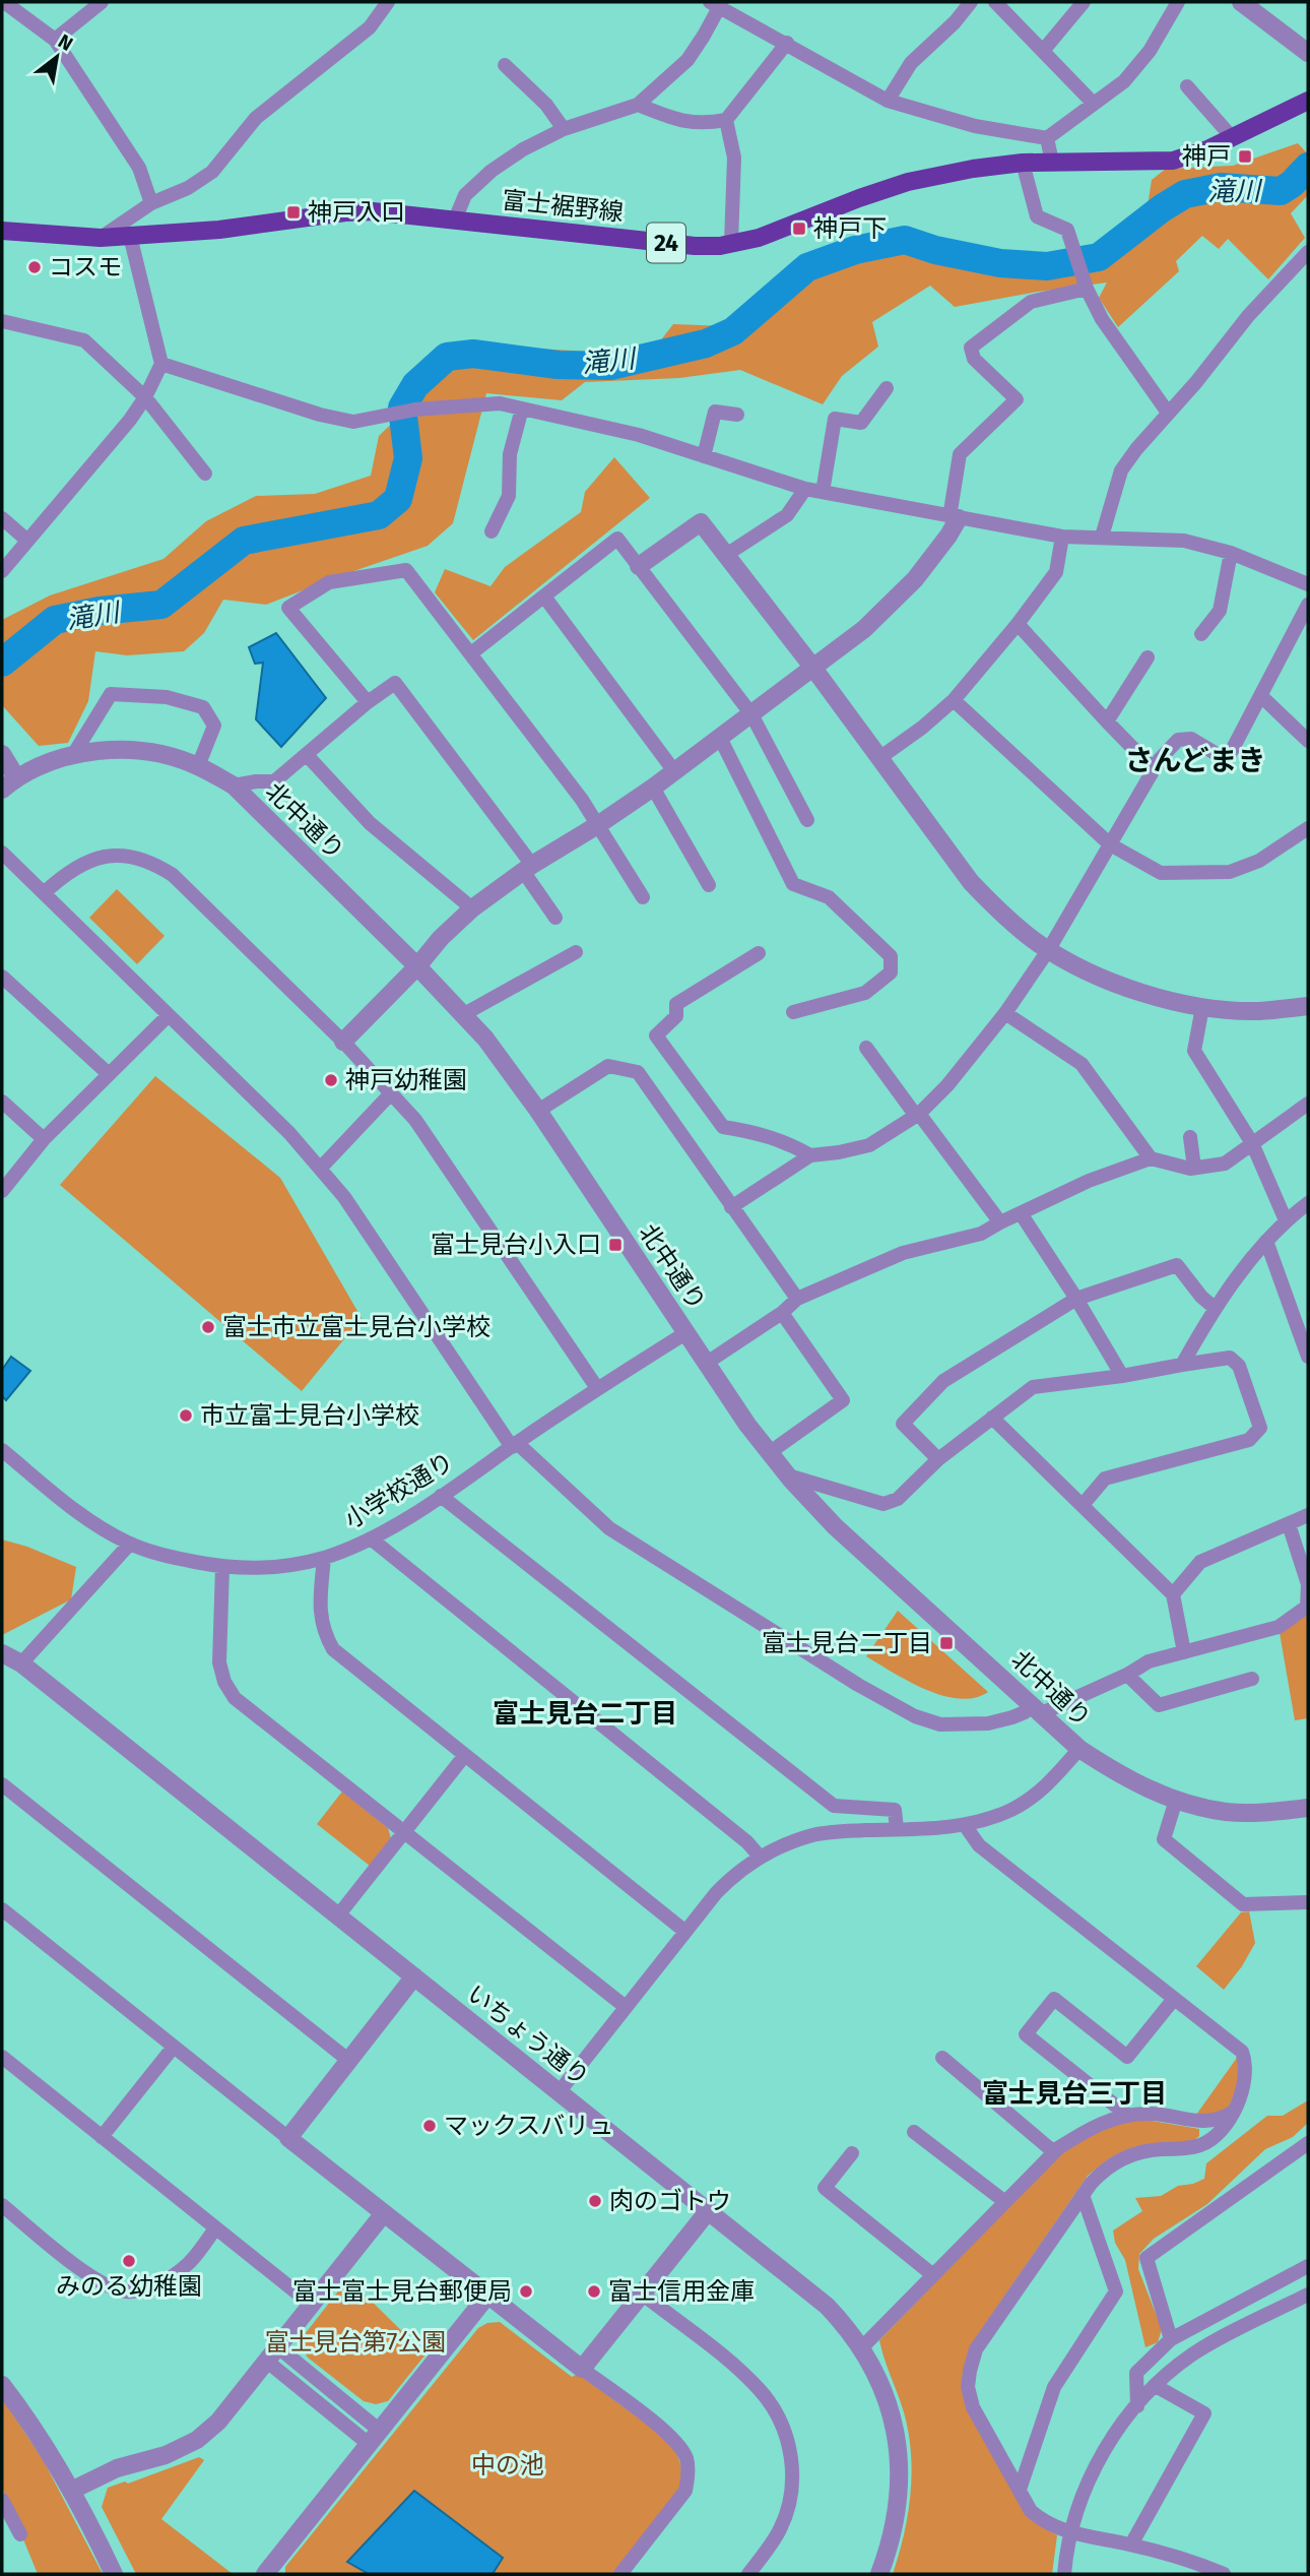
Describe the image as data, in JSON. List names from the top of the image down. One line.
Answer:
{"streets":{"main road":["富士裾野線","24"],"street":["北中通り","小学校通り","いちょう通り"]},"crossings":[["北中通り","小学校通り"]],"districts":["さんどまき","富士見台二丁目","富士見台三丁目"],"water":["滝川"],"parks":["富士見台第7公園","中の池"],"places":{"transit":["神戸","神戸入口","神戸下","富士見台小入口","富士見台二丁目"],"other":["コスモ","神戸幼稚園","富士市立富士見台小学校","市立富士見台小学校","マックスバリュ","肉のゴトウ","みのる幼稚園","富士富士見台郵便局","富士信用金庫"]},"north":"top right"}
